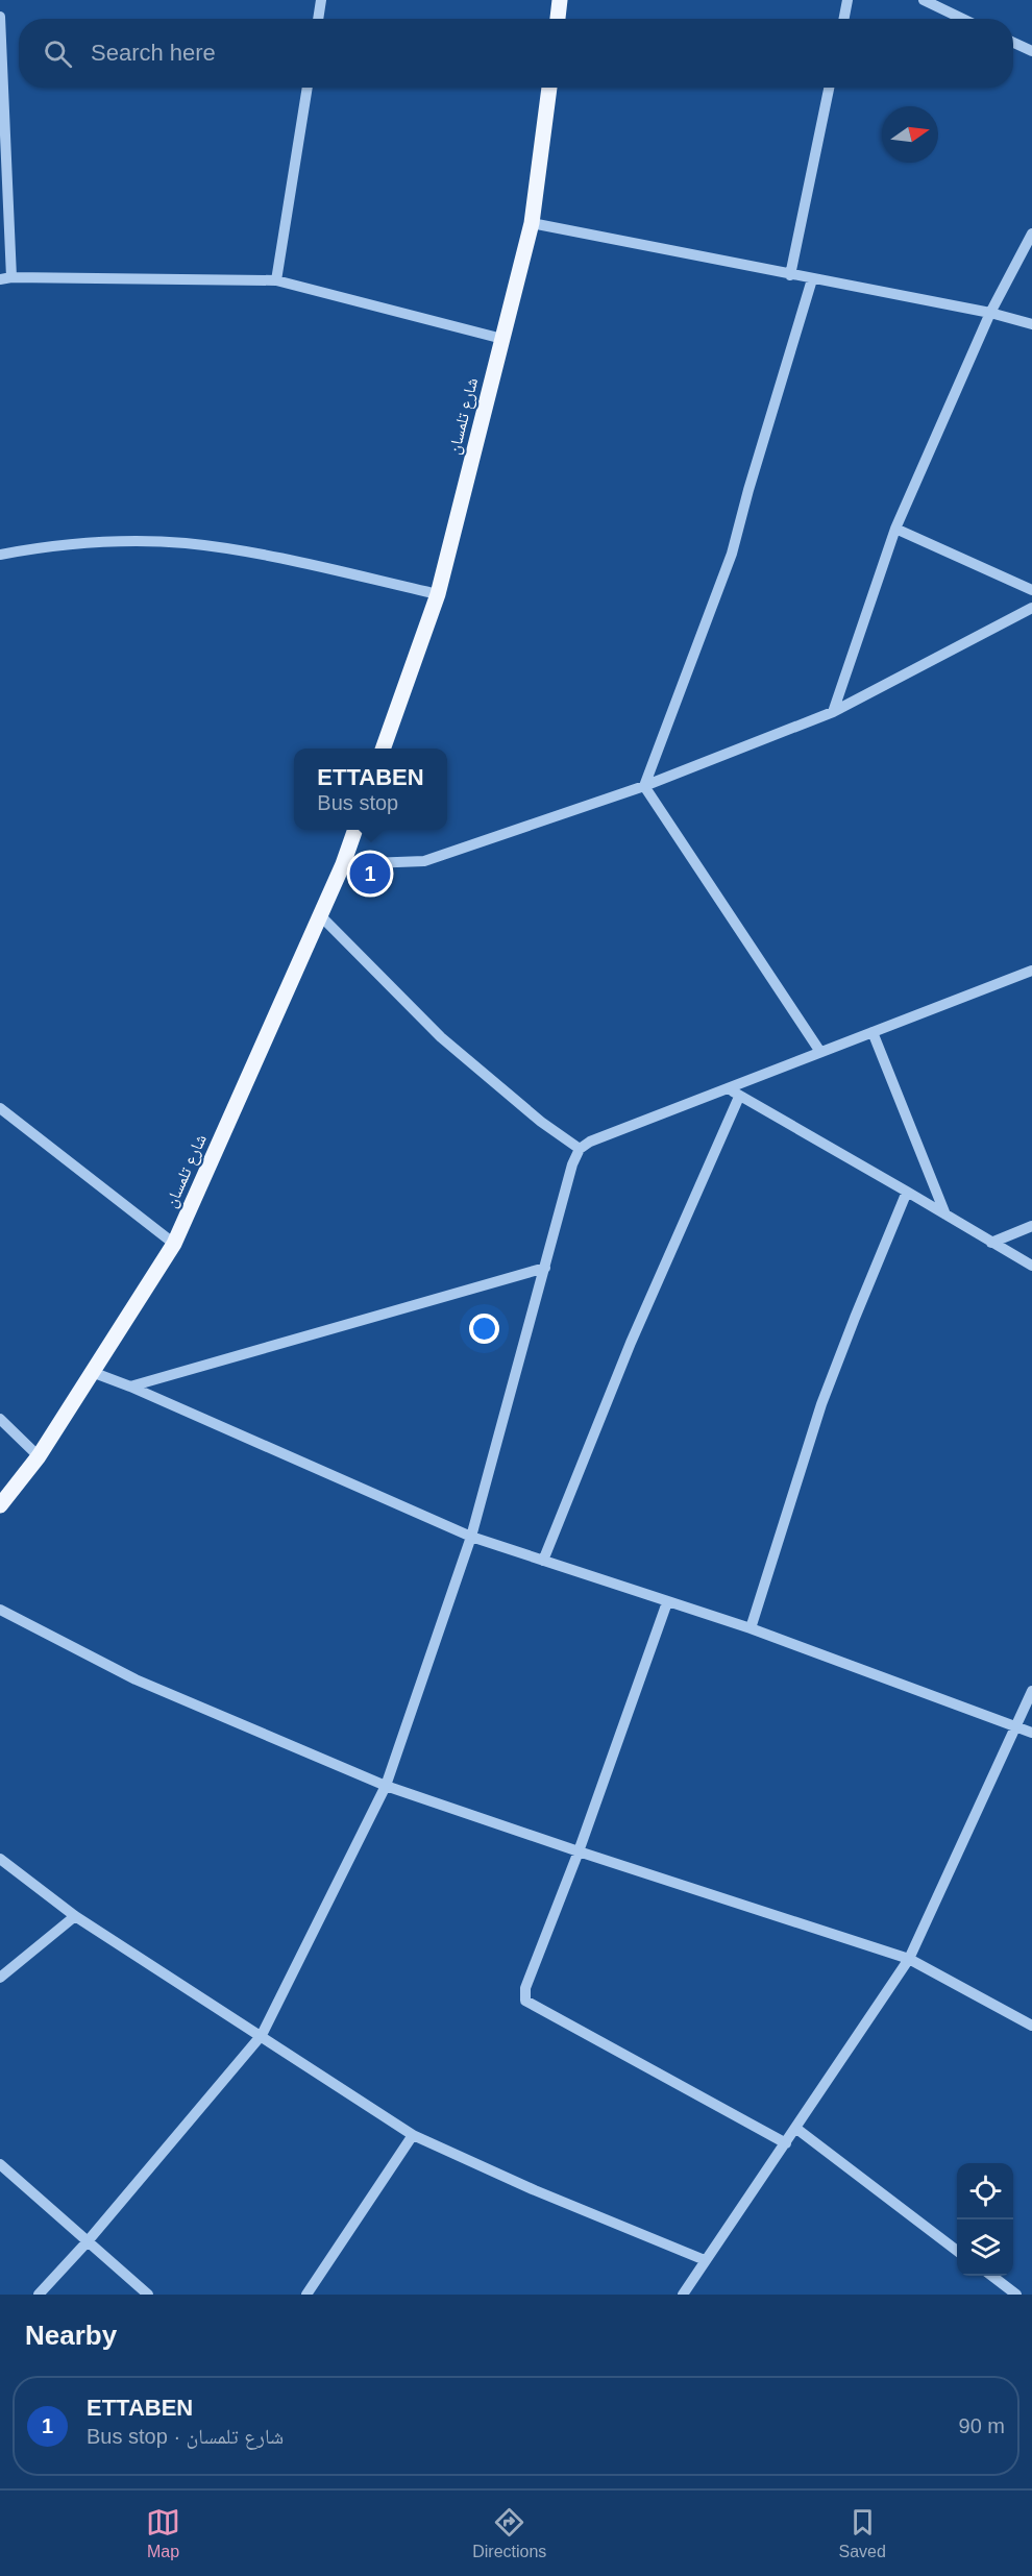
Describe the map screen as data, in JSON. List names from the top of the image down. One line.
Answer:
{"streets":{"main road":["شارع تلمسان"]},"north":"right","page":{"search":"Search here","popup":["ETTABEN","Bus stop"],"pins":"1","heading":"Nearby","list":[{"mark":"1","name":"ETTABEN","note":"Bus stop · شارع تلمسان","value":"90 m"}],"nav":["Map","Directions","Saved"]}}
